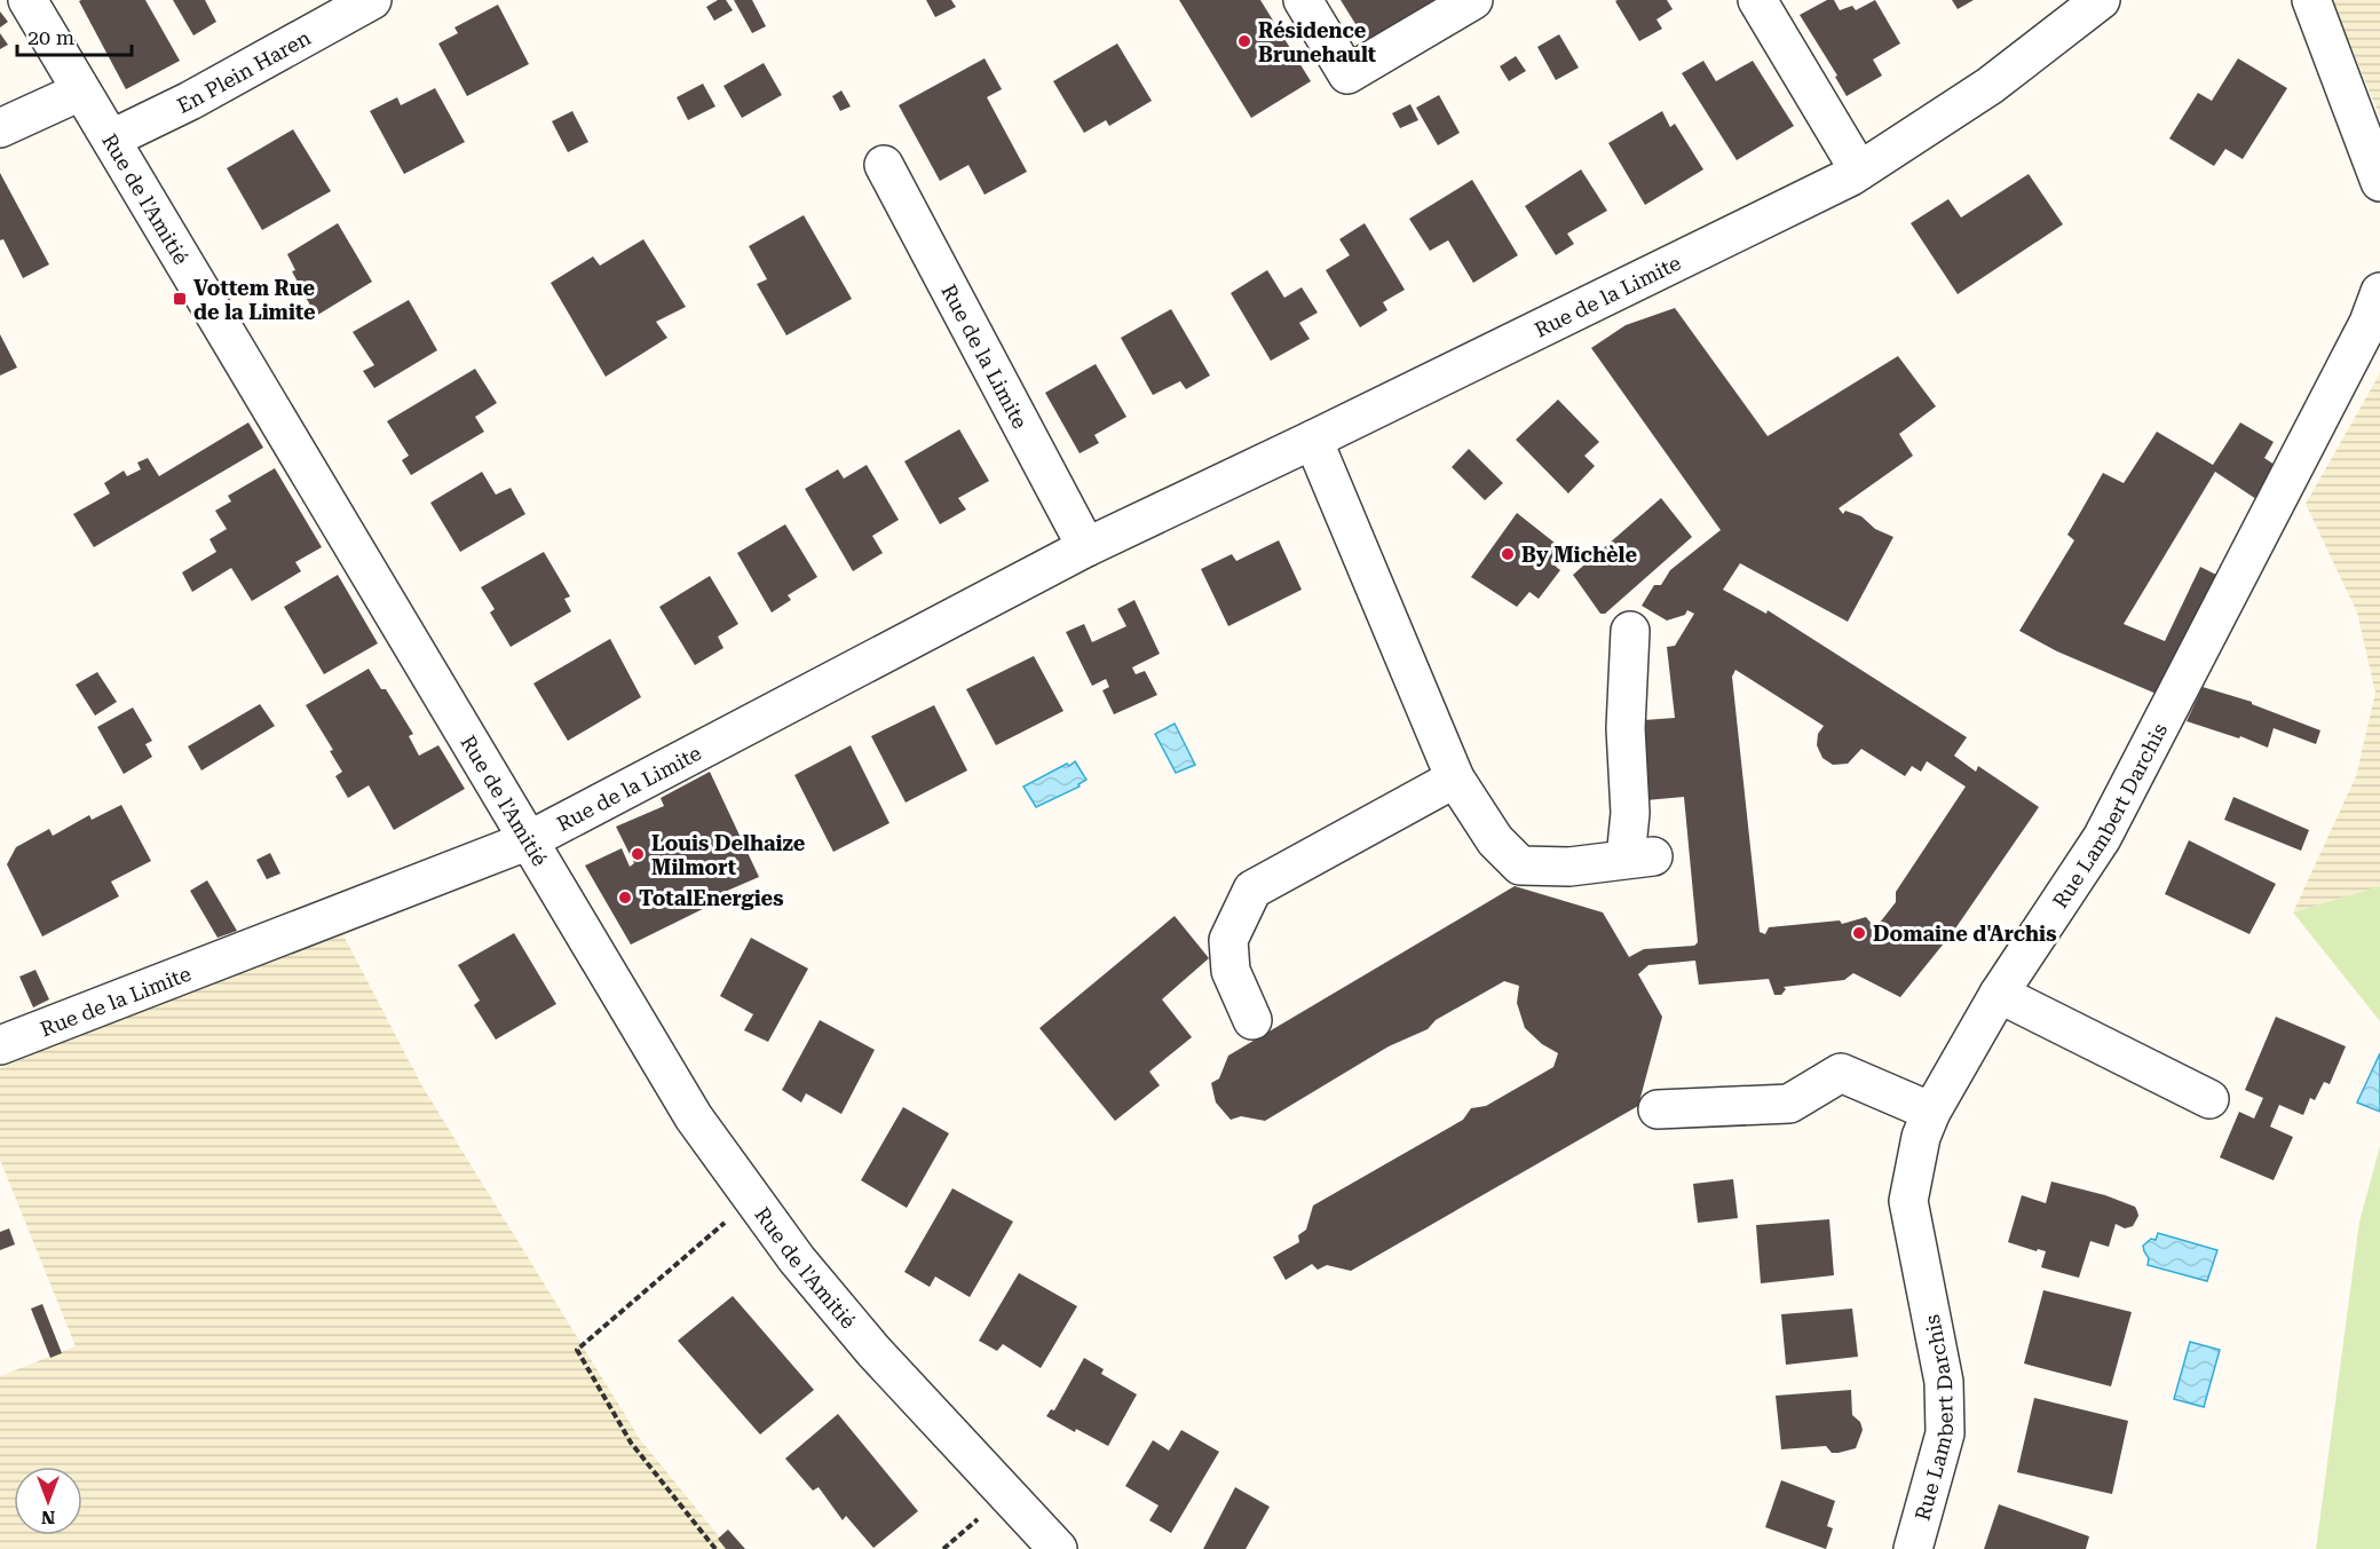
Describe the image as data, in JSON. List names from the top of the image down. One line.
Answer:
{"streets":{"street":["En Plein Haren","Rue de l'Amitié","Rue de la Limite","Rue Lambert Darchis"]},"crossings":[["En Plein Haren","Rue de l'Amitié"],["Rue de l'Amitié","Rue de la Limite"]],"places":{"other":["Résidence Brunehault","By Michèle","Louis Delhaize Milmort","TotalEnergies","Domaine d'Archis"],"transit":["Vottem Rue de la Limite"]},"scale_bar":"20 m","north":"bottom"}
